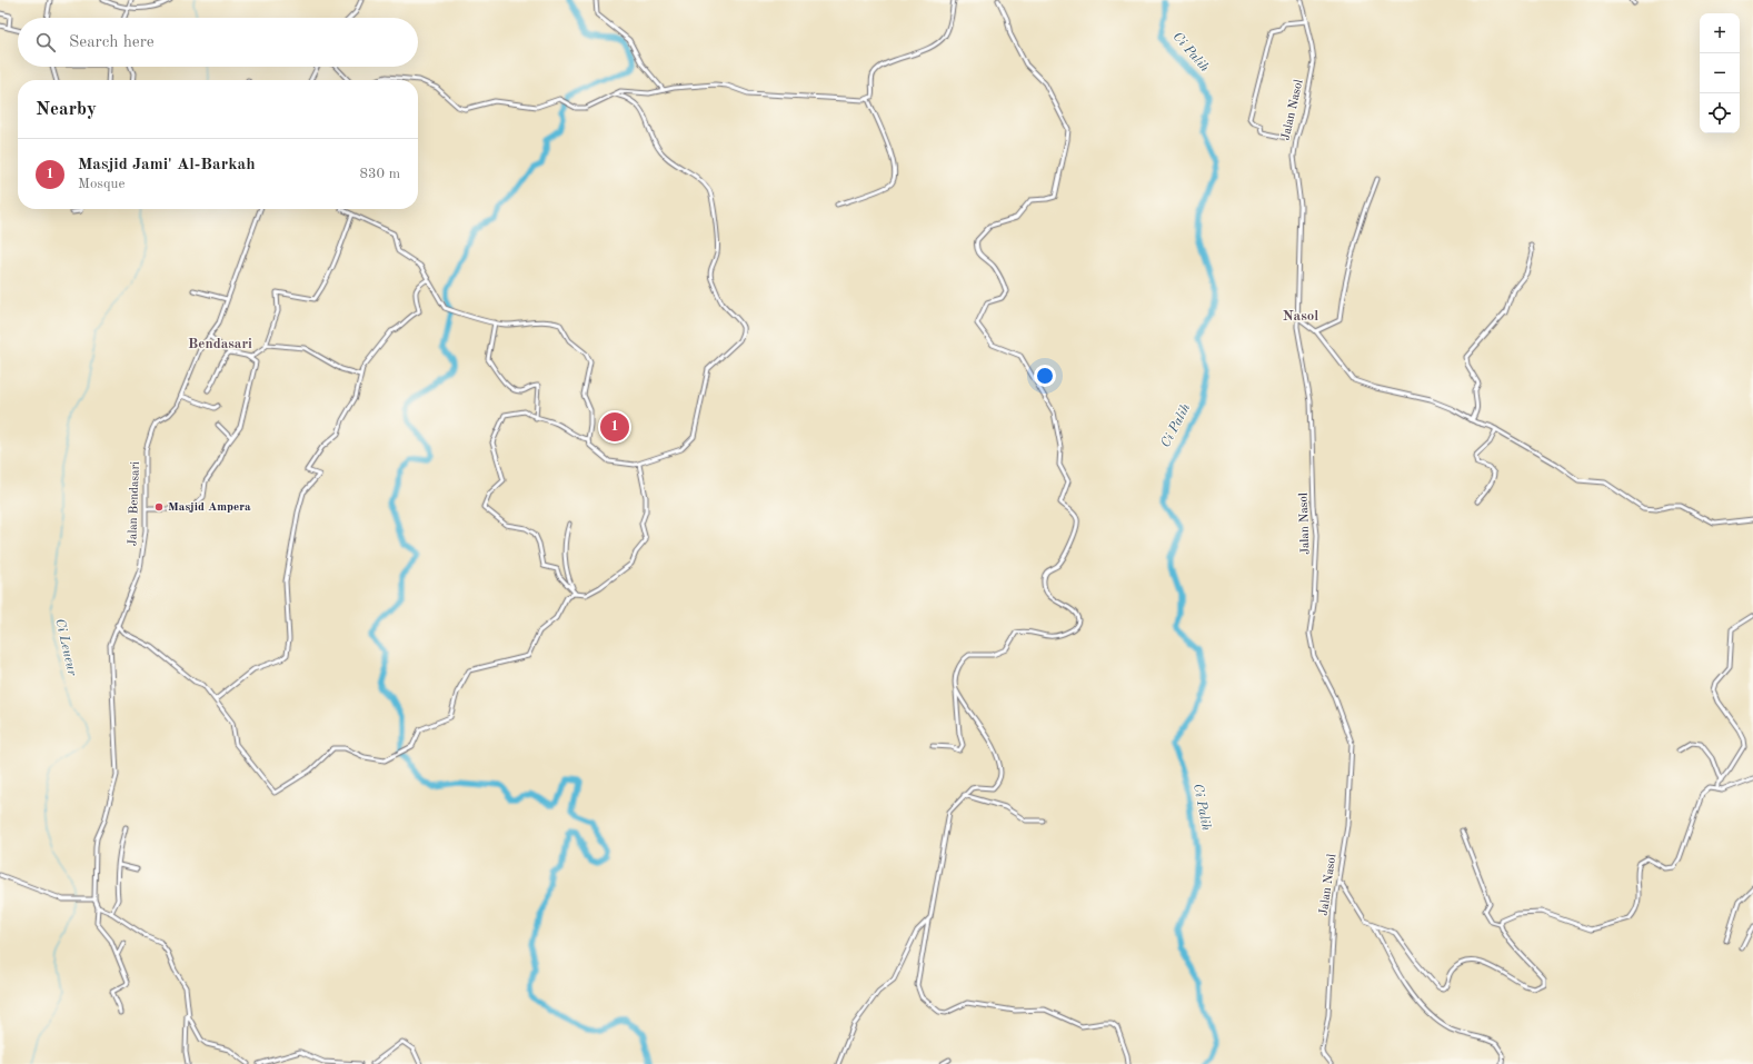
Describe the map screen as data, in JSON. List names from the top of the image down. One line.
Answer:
{"streets":{"street":["Jalan Nasol","Jalan Bendasari"]},"districts":["Nasol","Bendasari"],"water":["Ci Palih","Ci Leueur"],"places":["Masjid Ampera"],"page":{"map_buttons":["+","−"],"search":"Search here","heading":"Nearby","list":[{"mark":"1","name":"Masjid Jami' Al-Barkah","note":"Mosque","value":"830 m"}],"pins":"1"}}
